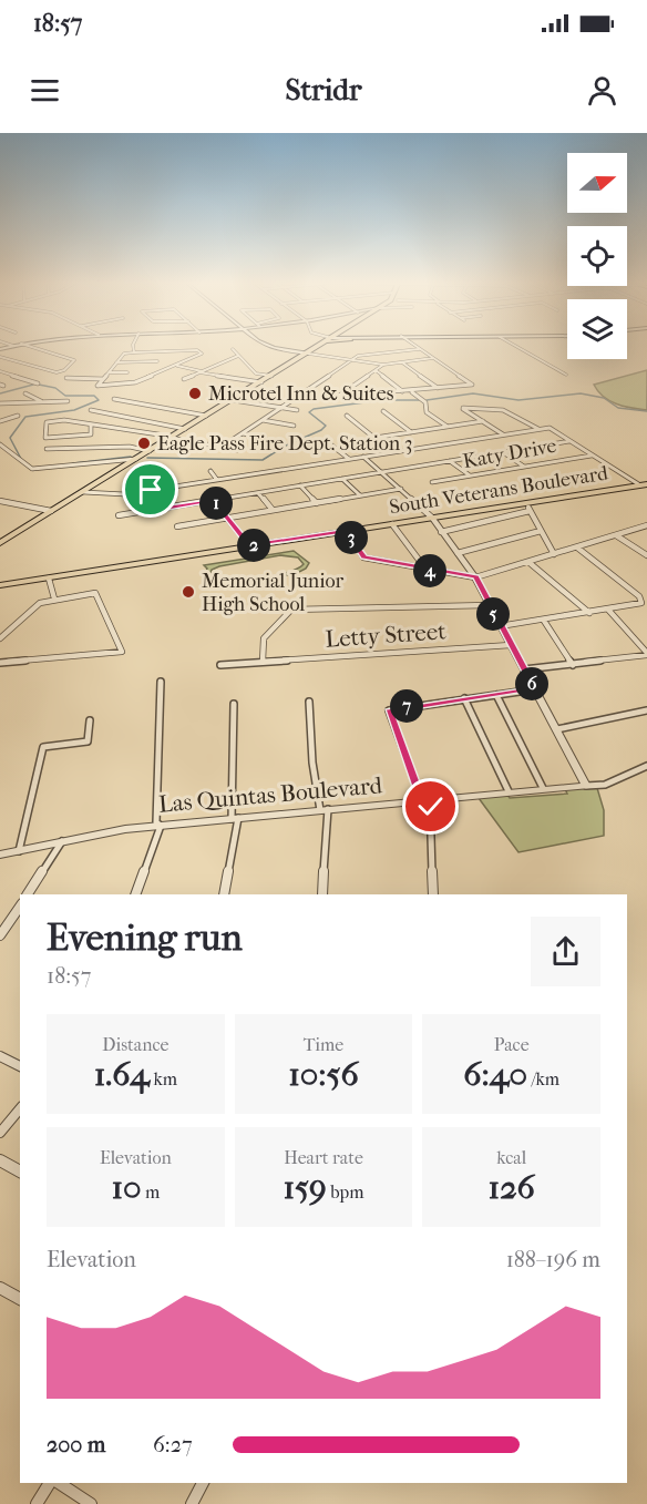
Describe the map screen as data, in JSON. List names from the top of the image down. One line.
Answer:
{"streets":{"main road":["South Veterans Boulevard"],"street":["Katy Drive","Letty Street","Las Quintas Boulevard"]},"places":["Microtel Inn & Suites","Eagle Pass Fire Dept. Station 3","Memorial Junior High School"],"north":"right","page":{"status":"18:57","header":"Stridr","pins":["1","3","2","4","5","6","7"],"heading":["Evening run","18:57"],"stats":[["Distance","1.64 km"],["Time","10:56"],["Pace","6:40 /km"],["Elevation","10 m"],["Heart rate","159 bpm"],["kcal","126"]],"chart":["Elevation","188–196 m"],"list":[{"name":"200 m","note":"6:27"}]}}
